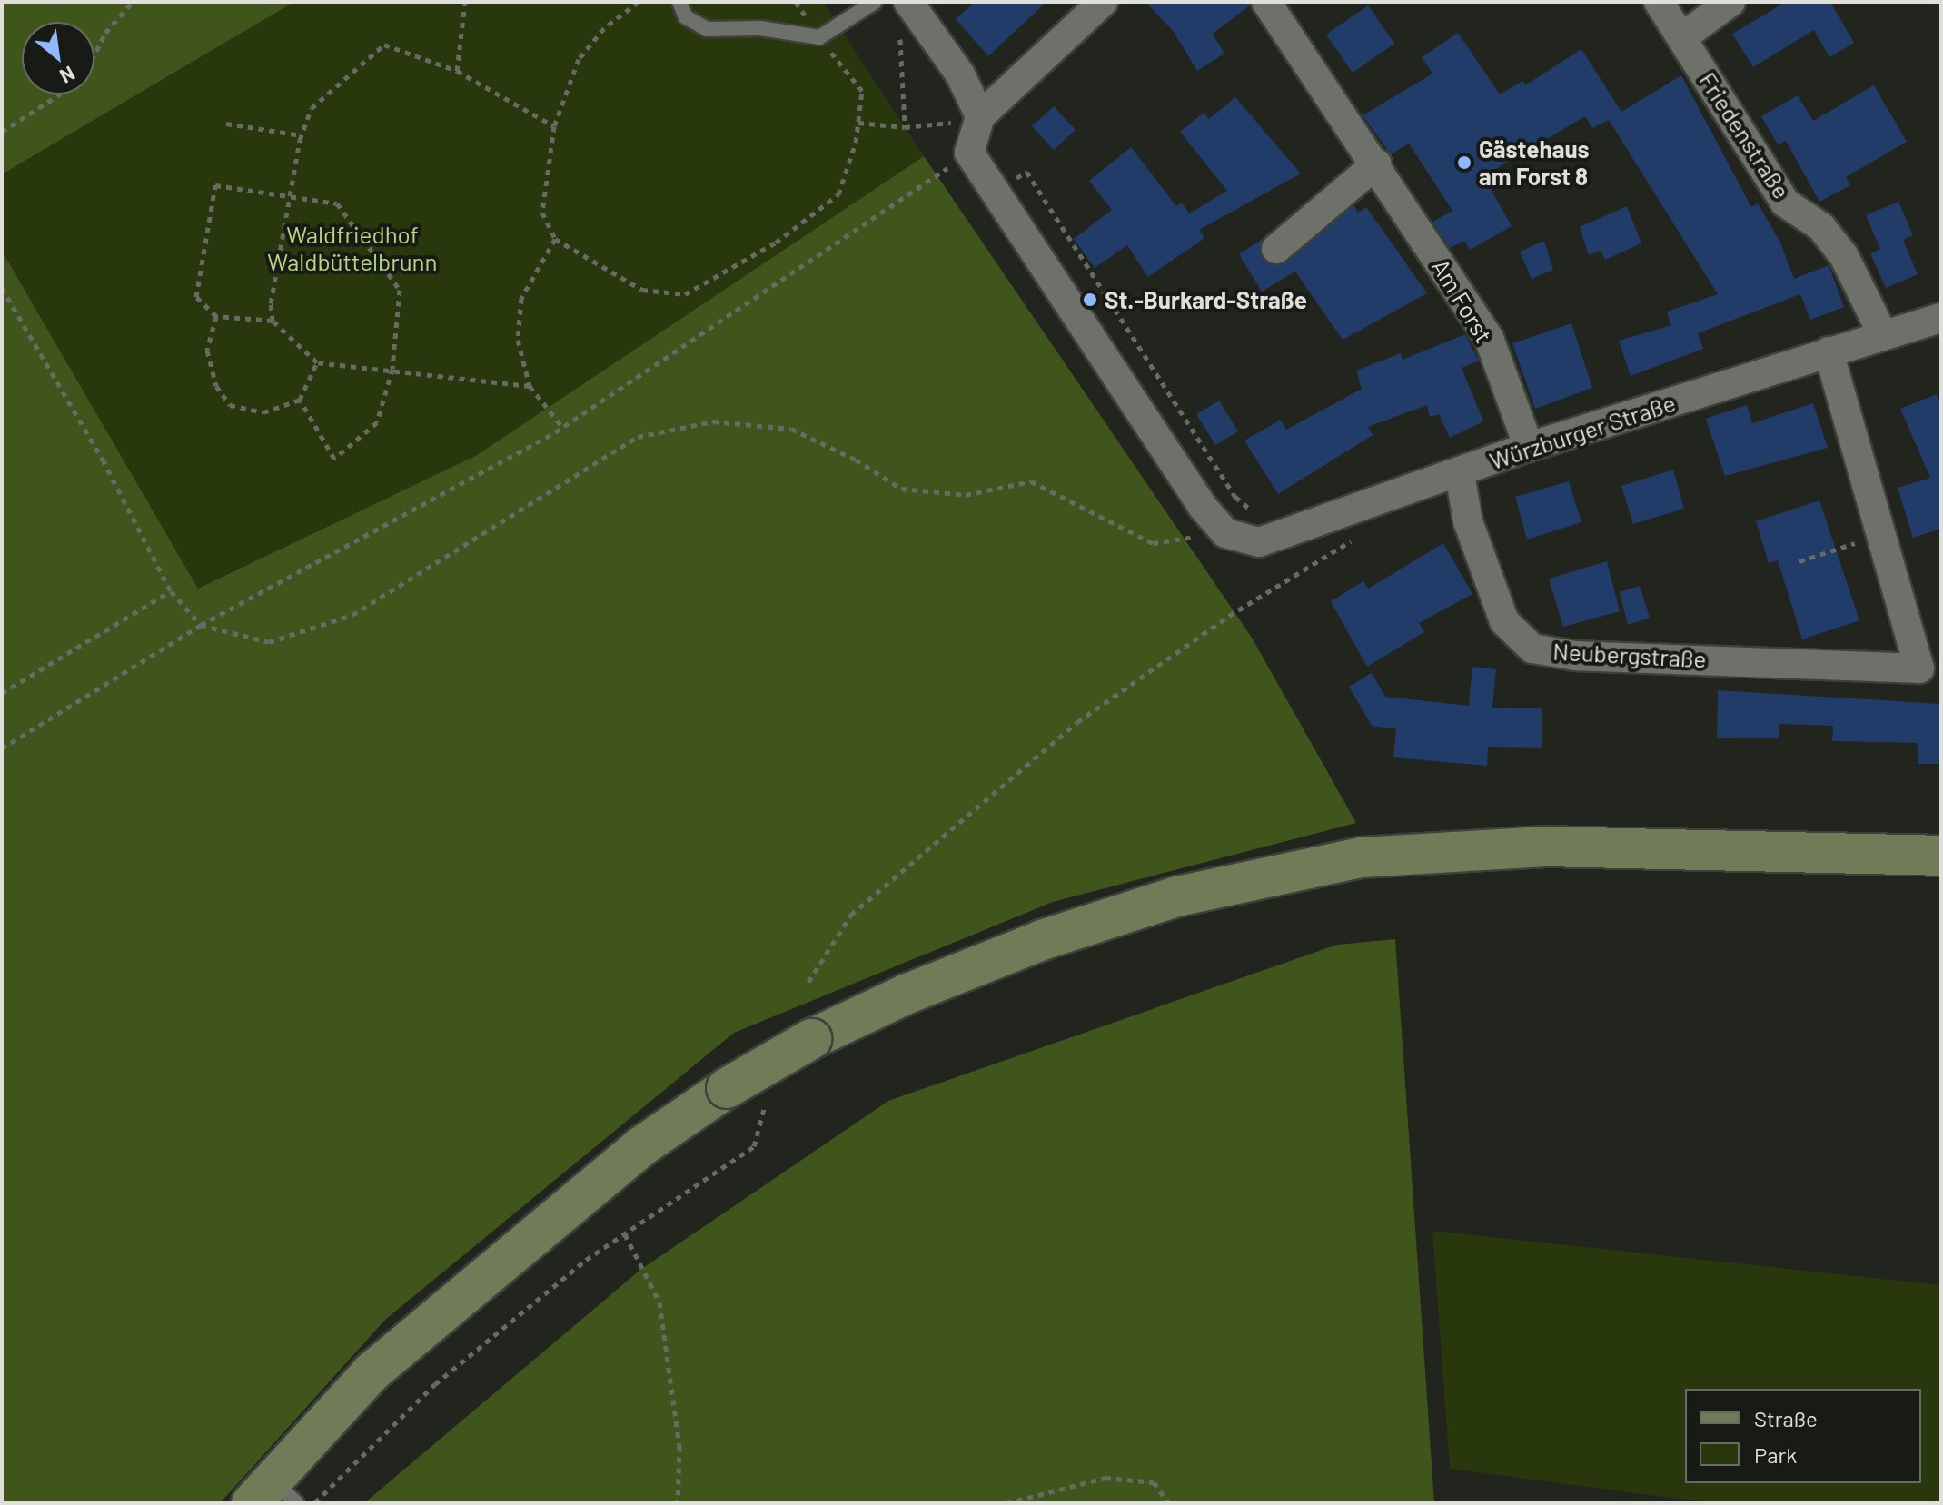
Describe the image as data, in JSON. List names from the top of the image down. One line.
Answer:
{"streets":{"street":["Friedenstraße","Am Forst","Würzburger Straße","Neubergstraße"]},"crossings":[["Friedenstraße","Würzburger Straße"],["Am Forst","Würzburger Straße"],["Würzburger Straße","Neubergstraße"]],"parks":["Waldfriedhof Waldbüttelbrunn"],"places":["Gästehaus am Forst 8","St.-Burkard-Straße"],"legend":["Straße","Park"],"north":"bottom right"}
